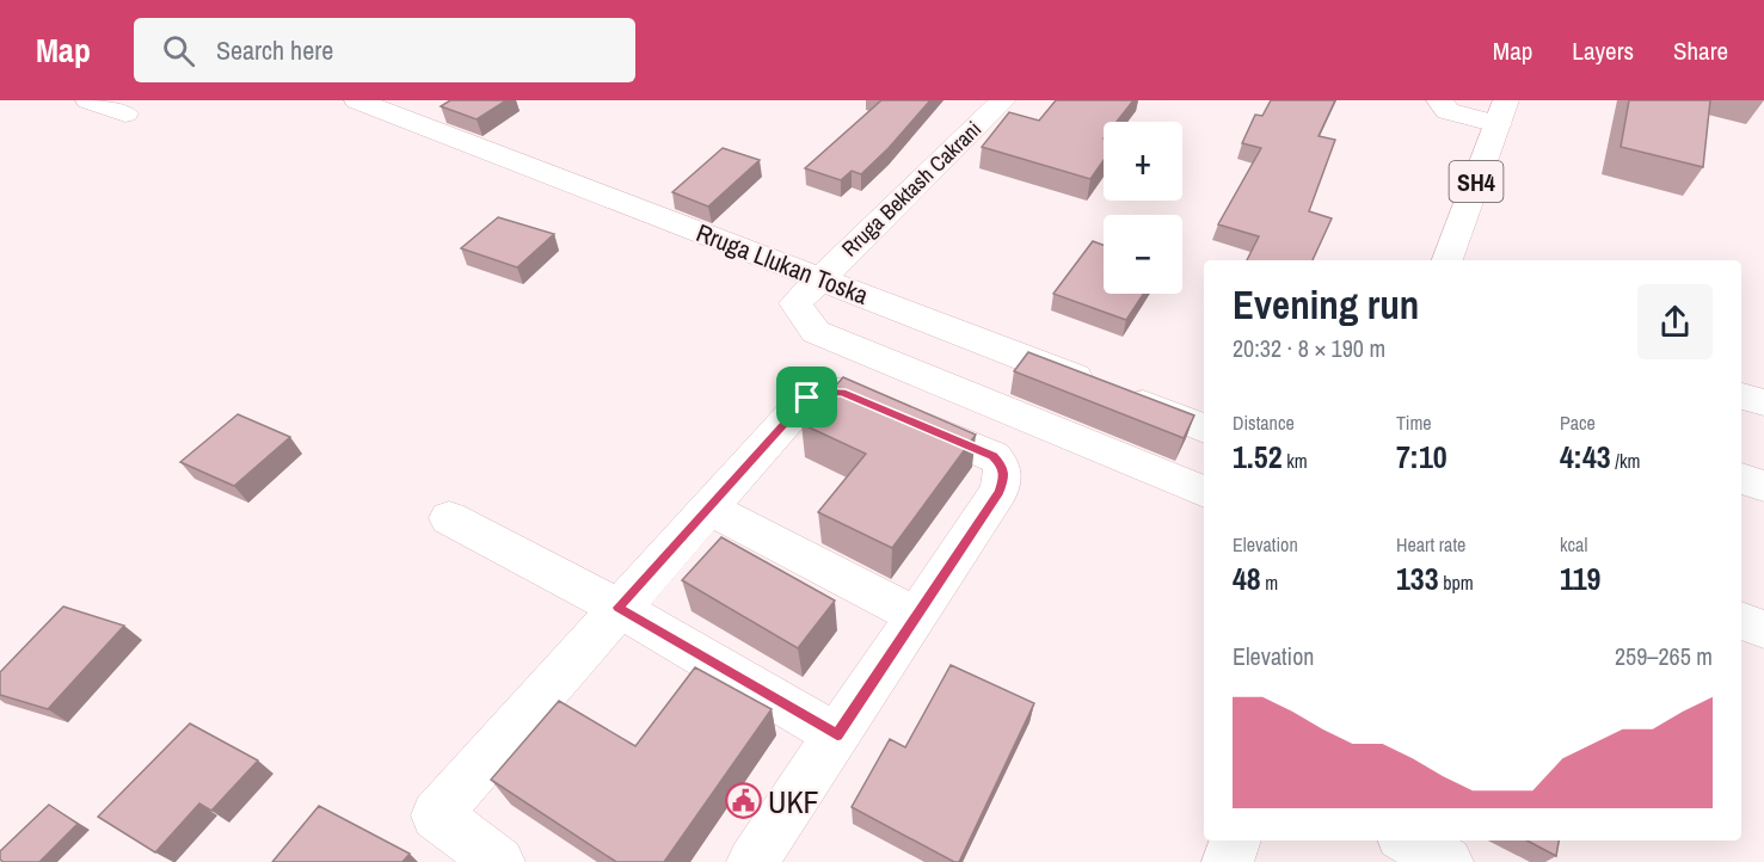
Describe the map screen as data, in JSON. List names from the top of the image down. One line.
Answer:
{"streets":{"street":["SH4","Rruga Bektash Cakrani","Rruga Llukan Toska"]},"crossings":[["Rruga Bektash Cakrani","Rruga Llukan Toska"]],"places":{"public building":["UKF"]},"page":{"header":"Map","search":"Search here","nav":["Map","Layers","Share"],"map_buttons":["+","−"],"heading":["Evening run","20:32 · 8 × 190 m"],"stats":[["Distance","1.52 km"],["Time","7:10"],["Pace","4:43 /km"],["Elevation","48 m"],["Heart rate","133 bpm"],["kcal","119"]],"chart":["Elevation","259–265 m"]}}
